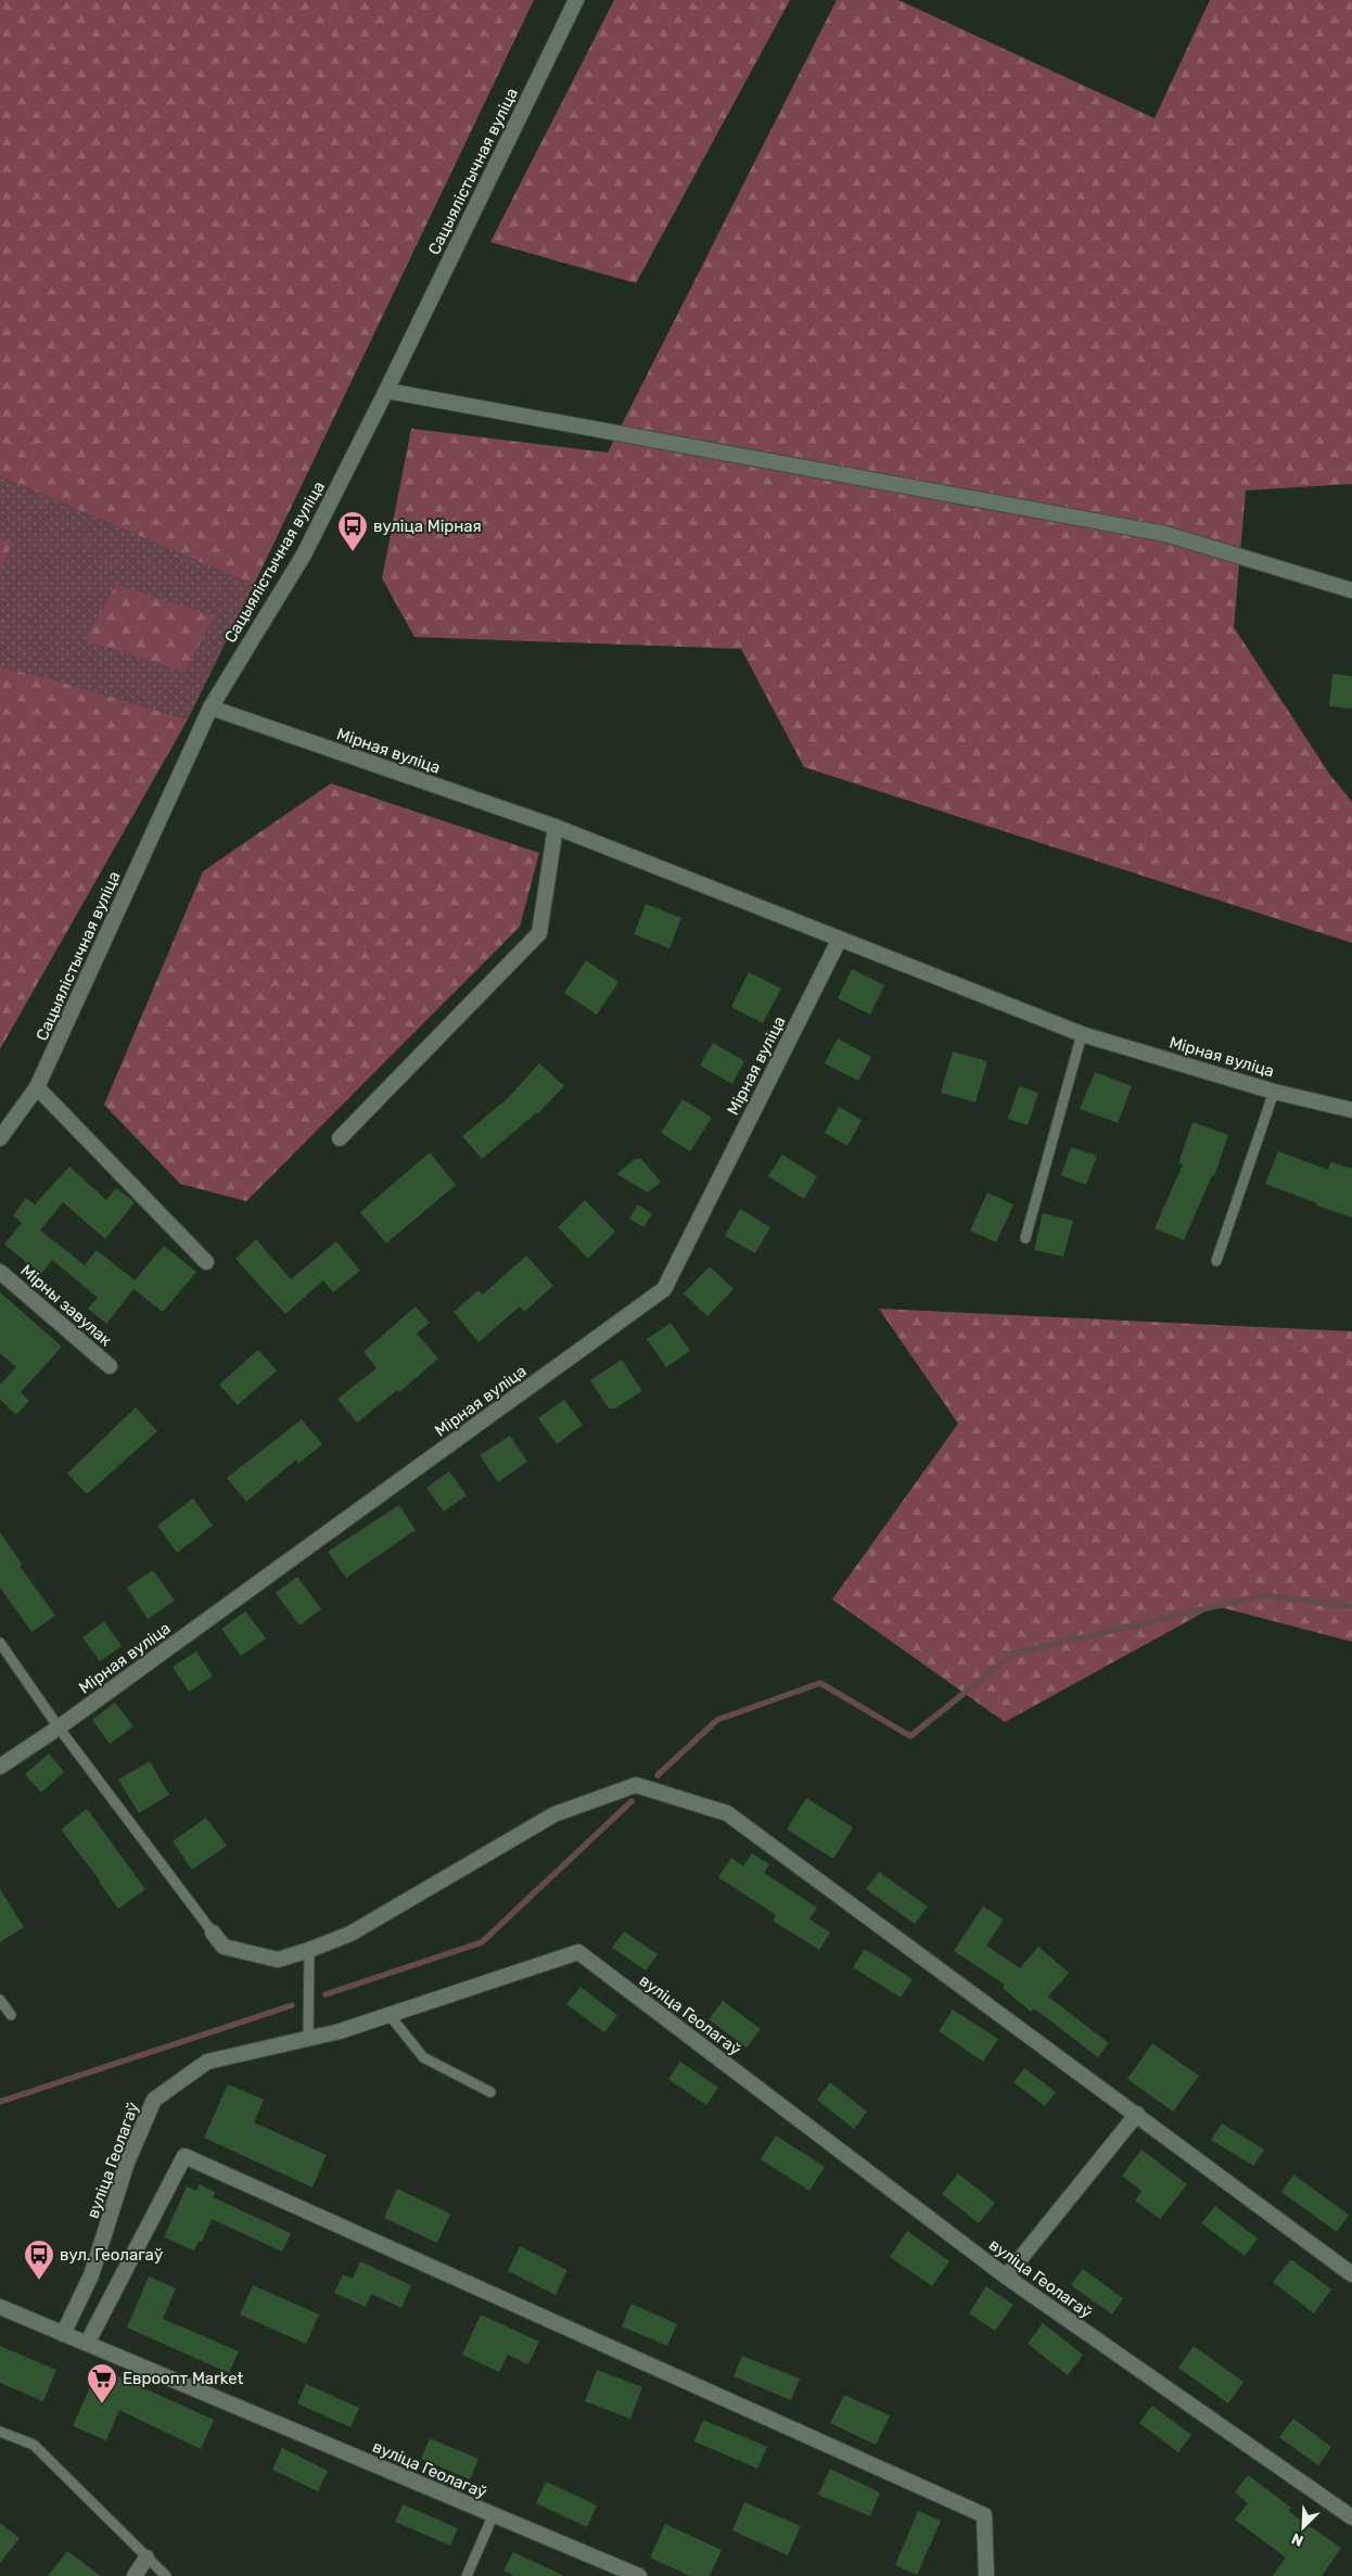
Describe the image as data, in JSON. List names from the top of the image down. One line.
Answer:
{"streets":{"street":["Сацыялістычная вуліца","Мірная вуліца","Мірны завулак","вуліца Геолагаў"]},"crossings":[["Сацыялістычная вуліца","Мірная вуліца"]],"places":{"bus stop":["вуліца Мірная","вул. Геолагаў"],"supermarket":["Евроопт Market"]},"north":"bottom left"}
